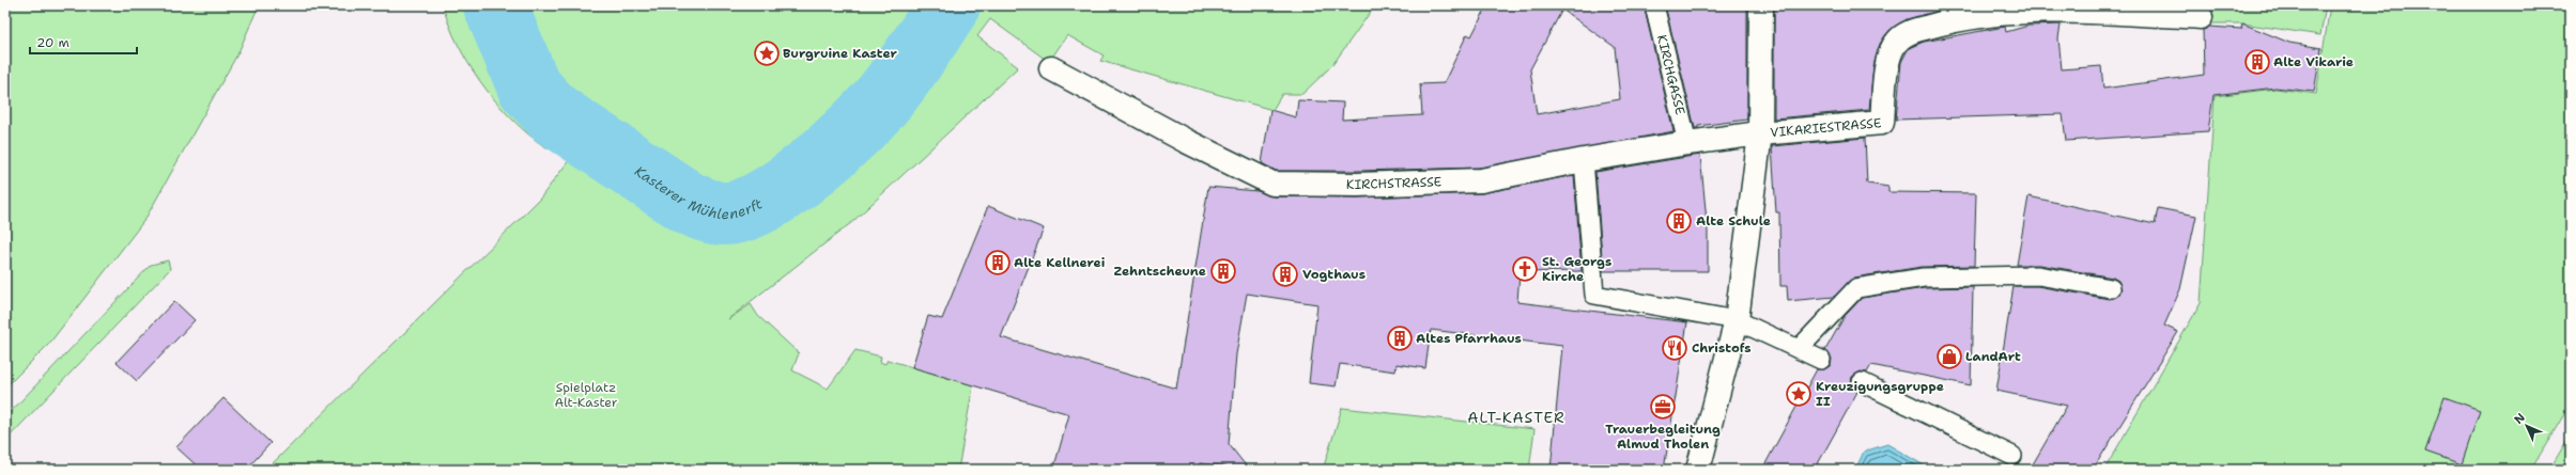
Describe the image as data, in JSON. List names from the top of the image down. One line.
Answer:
{"streets":{"street":["VIKARIESTRASSE","KIRCHSTRASSE"],"lane":["KIRCHGASSE"]},"crossings":[["KIRCHGASSE","KIRCHSTRASSE"],["VIKARIESTRASSE","KIRCHSTRASSE"]],"districts":["ALT-KASTER"],"water":["Kasterer Mühlenerft"],"parks":["Spielplatz Alt-Kaster"],"places":{"place":["Burgruine Kaster","Kreuzigungsgruppe II"],"building":["Alte Vikarie","Alte Schule","Alte Kellnerei","Zehntscheune","Vogthaus","Altes Pfarrhaus"],"church":["St. Georgs Kirche"],"restaurant":["Christofs"],"shop":["LandArt"],"office":["Trauerbegleitung Almud Tholen"]},"scale_bar":"20 m","north":"top left"}
